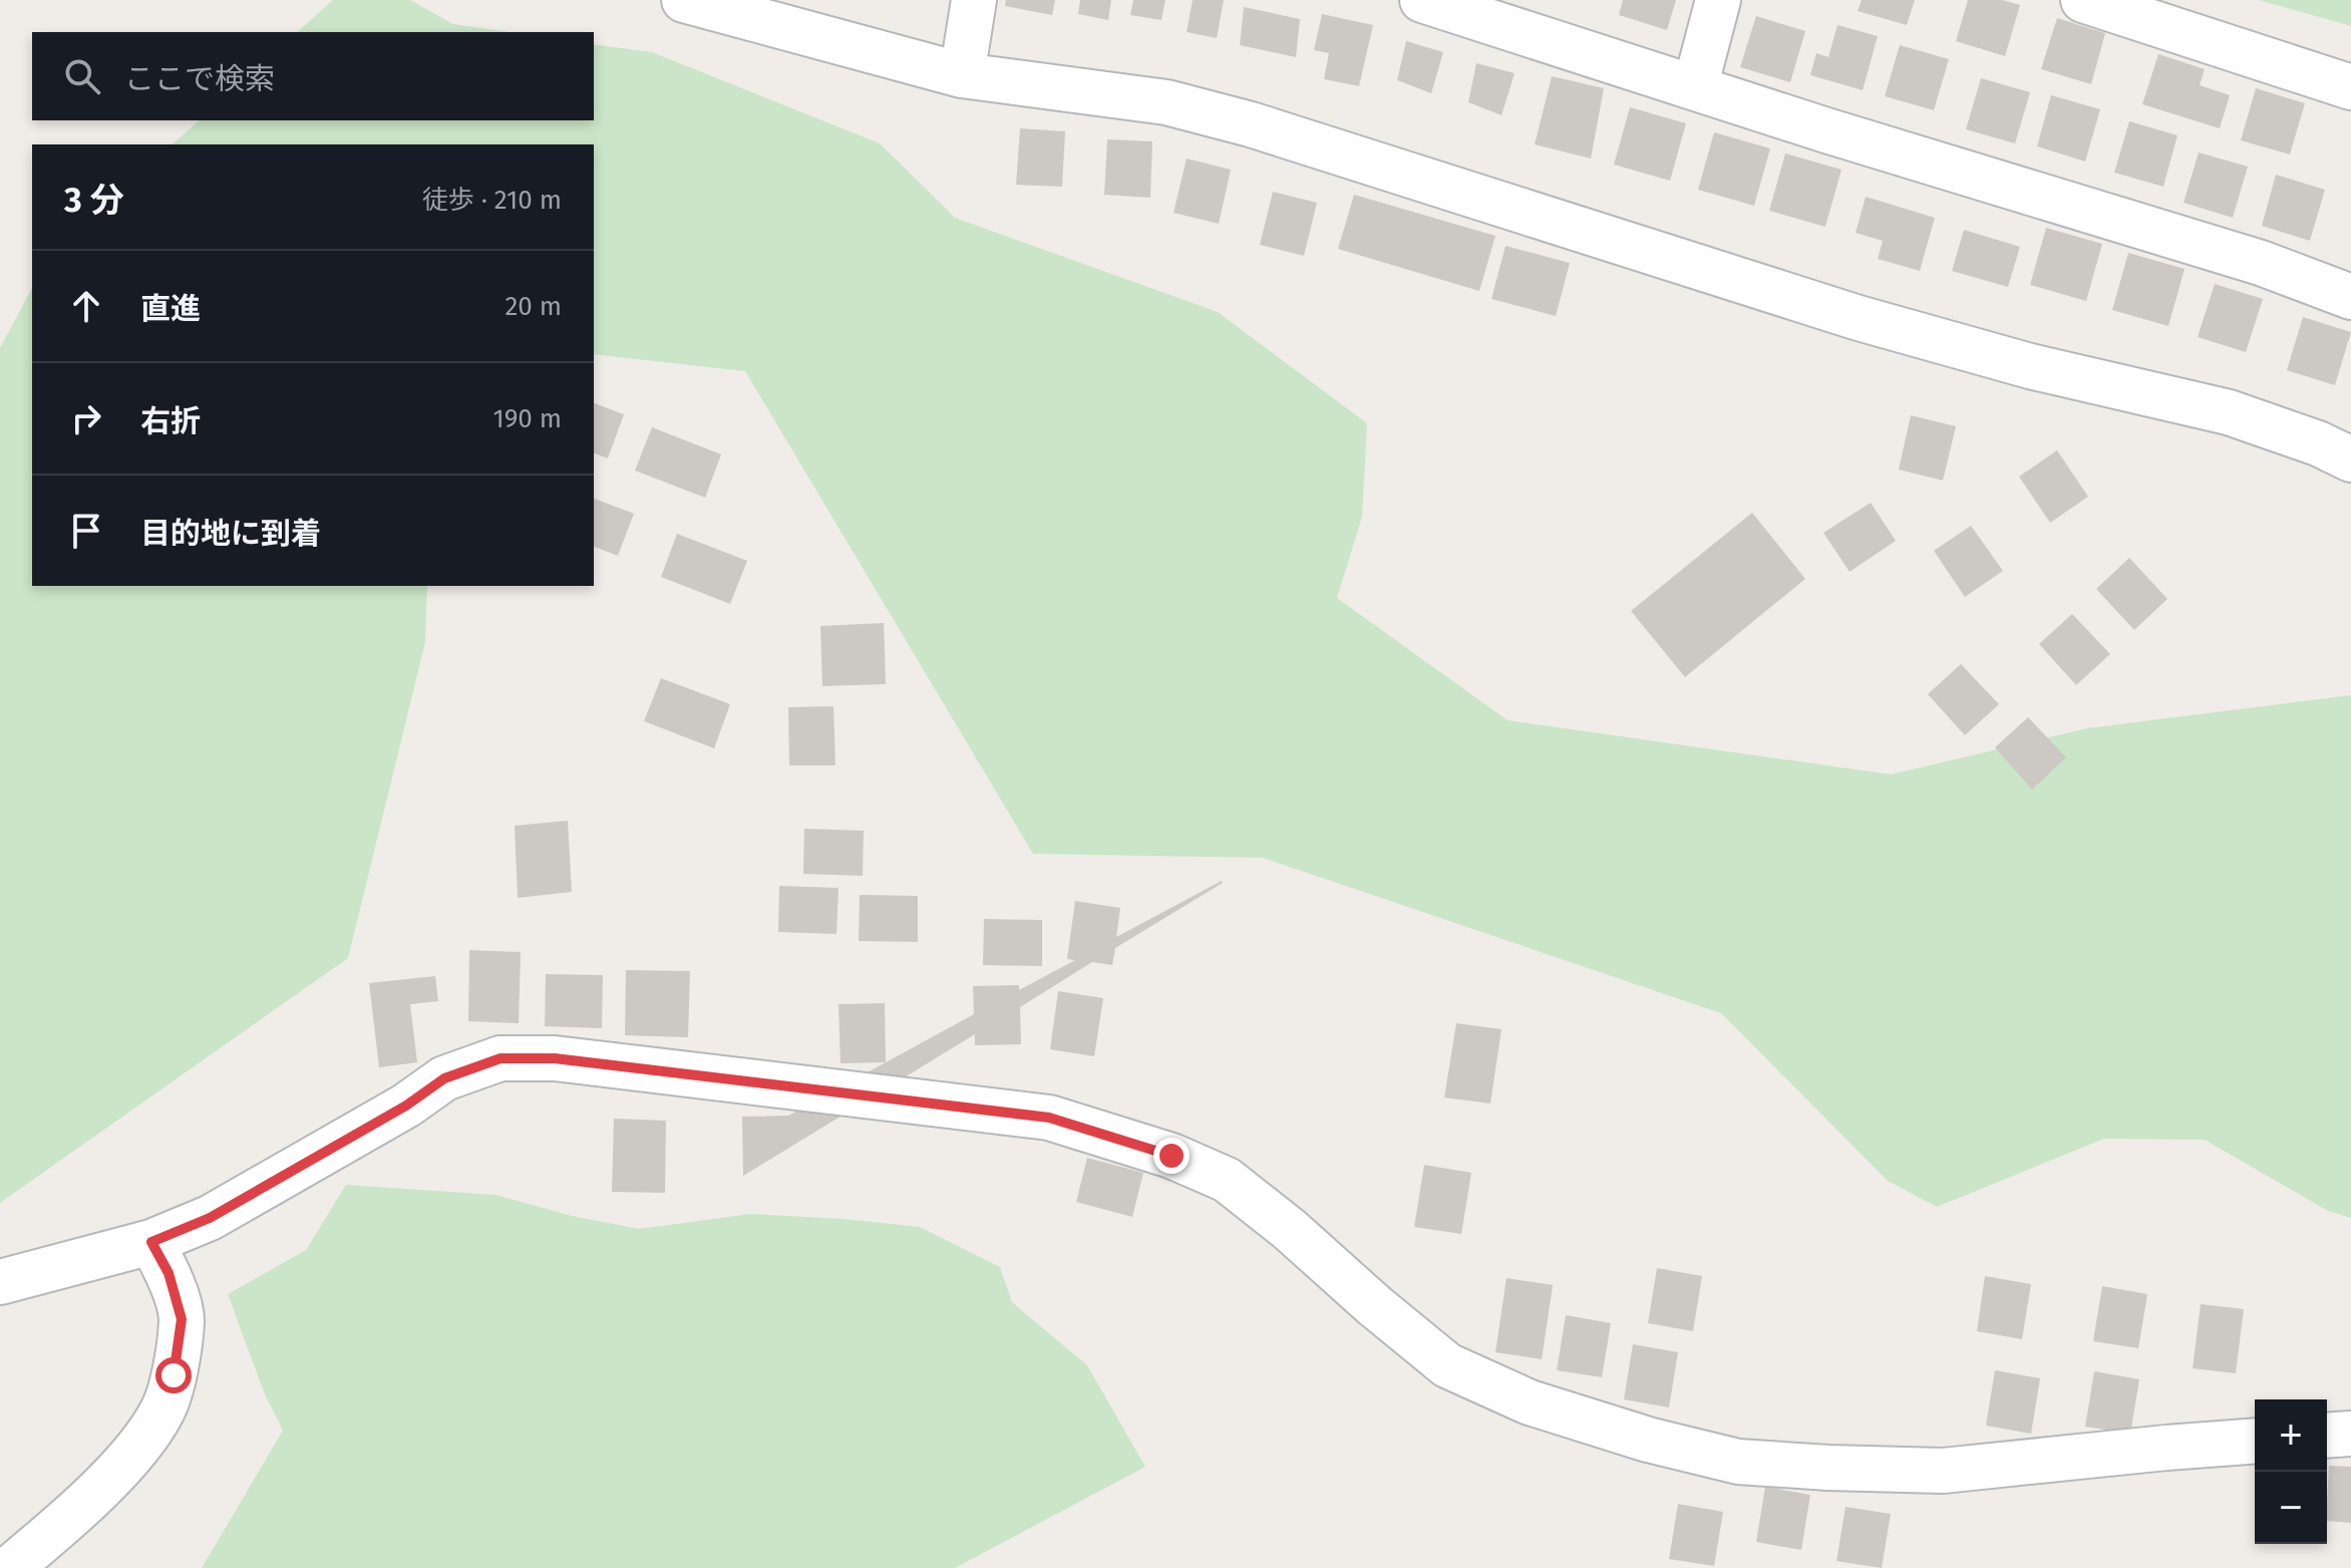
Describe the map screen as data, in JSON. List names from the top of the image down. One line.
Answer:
{"page":{"search":"ここで検索","heading":["3 分","徒歩 · 210 m"],"list":[["直進","20 m"],["右折","190 m"],"目的地に到着"],"map_buttons":["+","−"]}}
